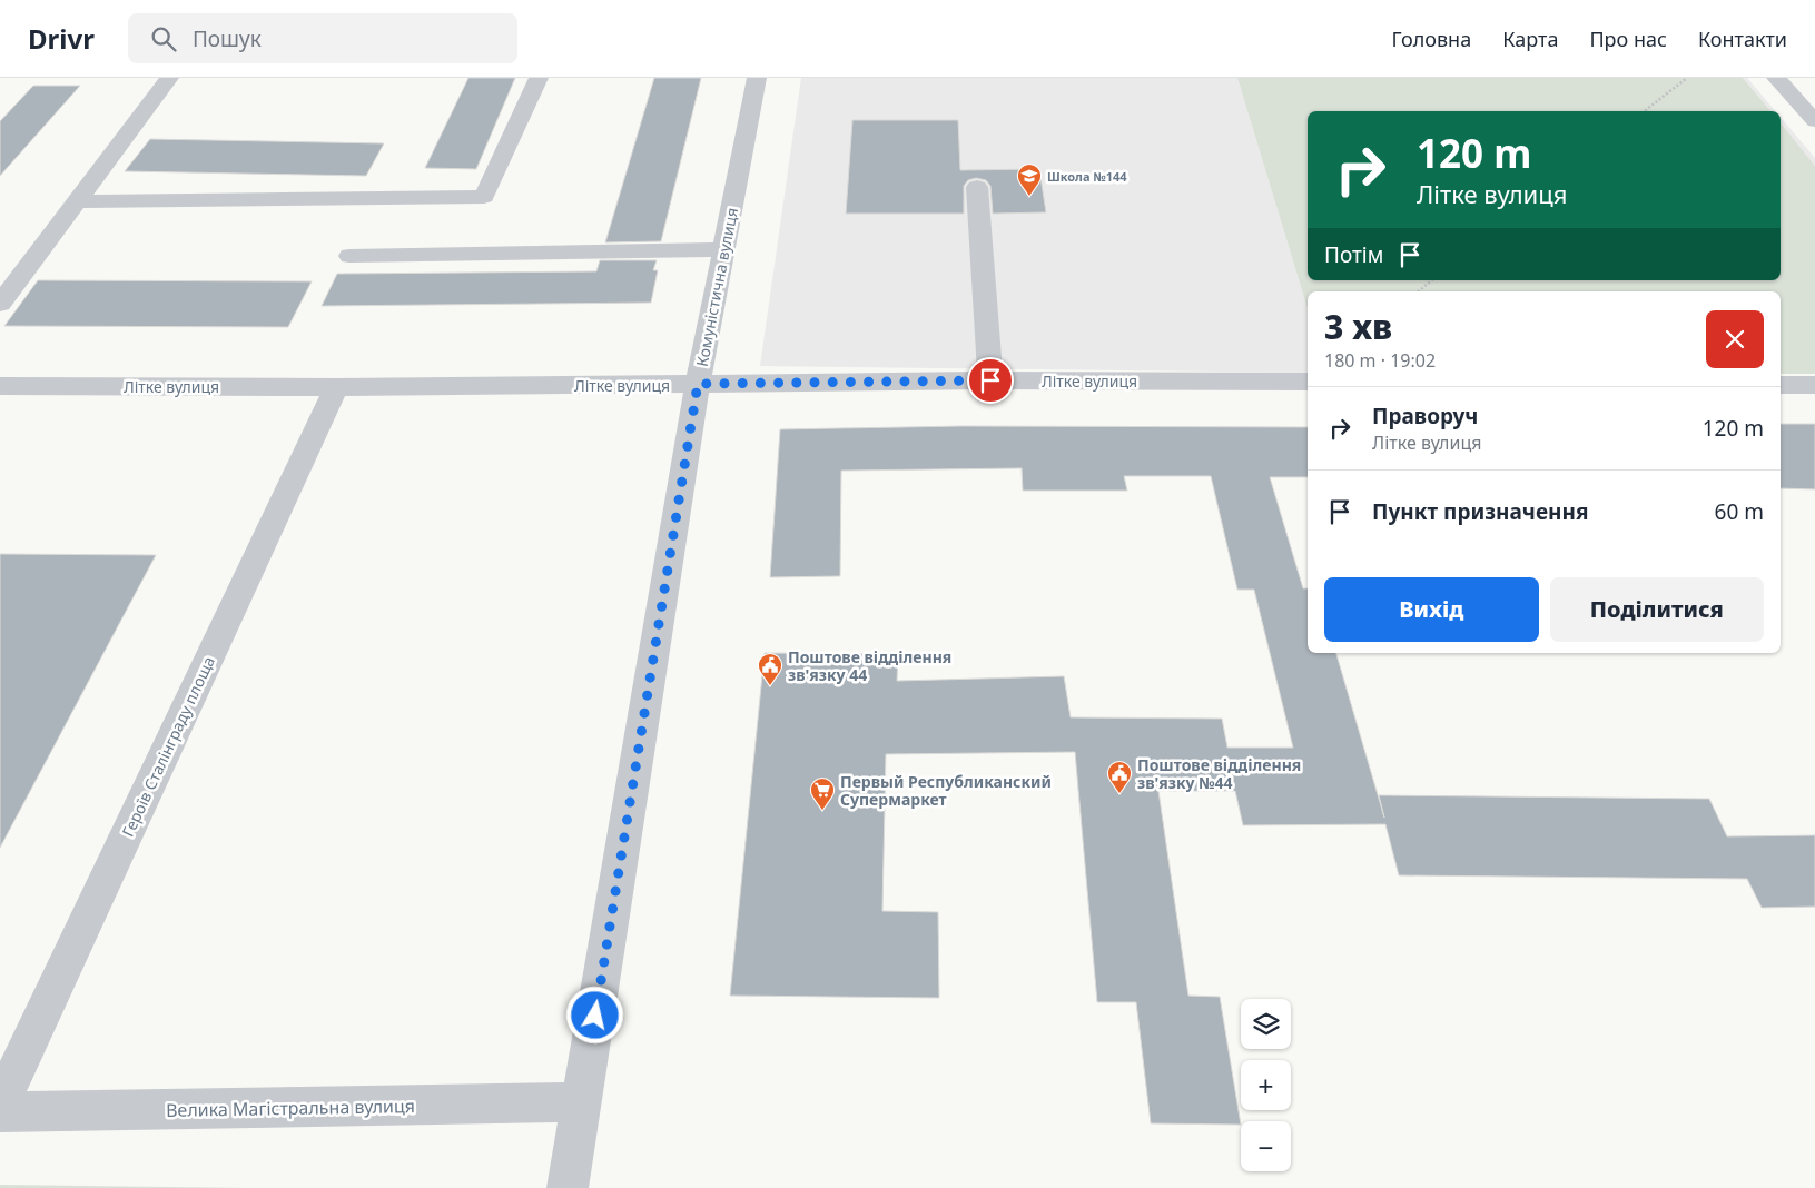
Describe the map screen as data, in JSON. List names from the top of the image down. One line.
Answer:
{"streets":{"street":["Комуністична вулиця","Літке вулиця","Героїв Сталінграду площа","Велика Магістральна вулиця"]},"crossings":[["Комуністична вулиця","Літке вулиця"],["Комуністична вулиця","Велика Магістральна вулиця"],["Літке вулиця","Героїв Сталінграду площа"]],"places":{"school or university":["Школа №144"],"public building":["Поштове відділення зв'язку 44","Поштове відділення зв'язку №44"],"supermarket":["Первый Республиканский Супермаркет"]},"page":{"header":"Drivr","search":"Пошук","nav":["Головна","Карта","Про нас","Контакти"],"turn":["120 m","Літке вулиця"],"then":"Потім","heading":["3 хв","180 m · 19:02"],"list":[{"name":"Праворуч","note":"Літке вулиця","value":"120 m"},{"name":"Пункт призначення","value":"60 m"}],"buttons":["Вихід","Поділитися"],"map_buttons":["+","−"]}}
